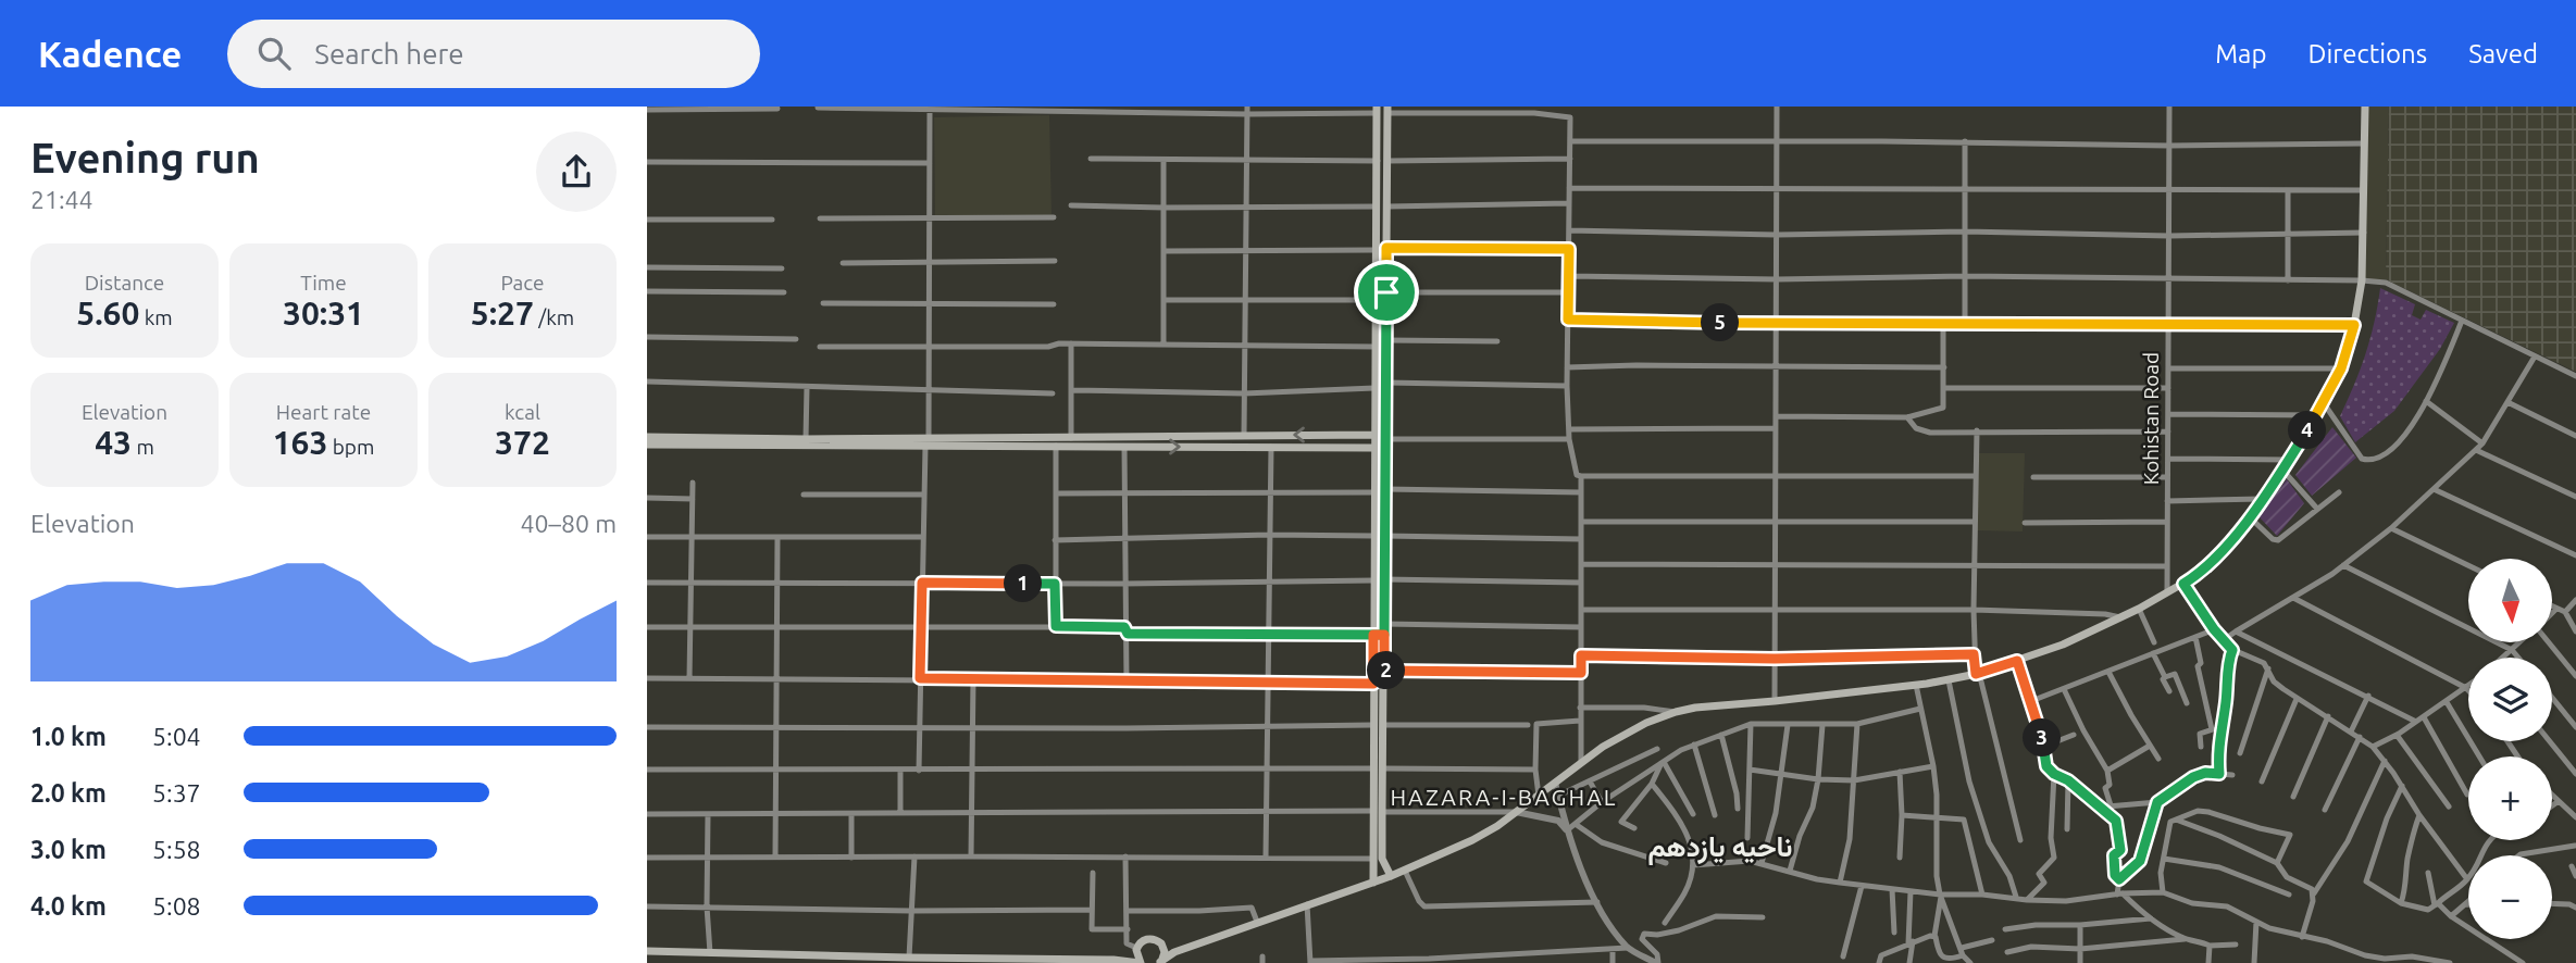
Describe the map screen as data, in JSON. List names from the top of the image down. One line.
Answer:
{"streets":{"street":["Kohistan Road"]},"districts":["HAZARA-I-BAGHAL","ناحیه یازدهم"],"north":"bottom","page":{"header":"Kadence","search":"Search here","nav":["Map","Directions","Saved"],"heading":["Evening run","21:44"],"stats":[["Distance","5.60 km"],["Time","30:31"],["Pace","5:27 /km"],["Elevation","43 m"],["Heart rate","163 bpm"],["kcal","372"]],"pins":["5","4","1","2","3"],"chart":["Elevation","40–80 m"],"map_buttons":["+","−"],"list":[{"name":"1.0 km","note":"5:04"},{"name":"2.0 km","note":"5:37"},{"name":"3.0 km","note":"5:58"},{"name":"4.0 km","note":"5:08"}]}}
